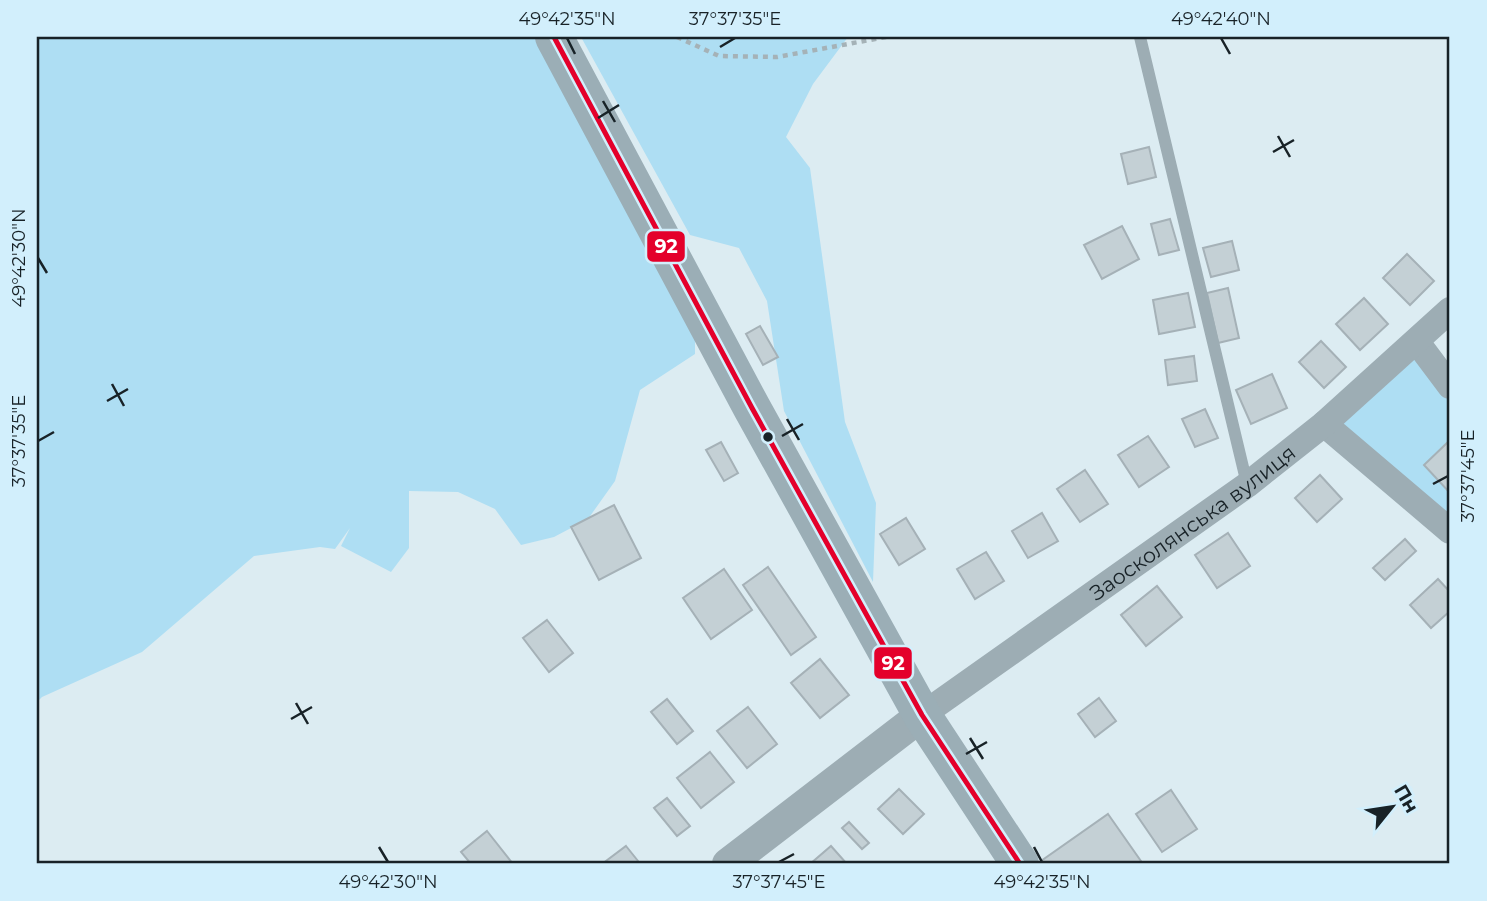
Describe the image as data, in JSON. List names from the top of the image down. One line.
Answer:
{"streets":{"street":["Заосколянська вулиця"]},"lines":["transit line 92"],"north":"top right","coordinates":["49°42'35\"N","37°37'35\"E","49°42'40\"N","49°42'30\"N","37°37'45\"E"]}
